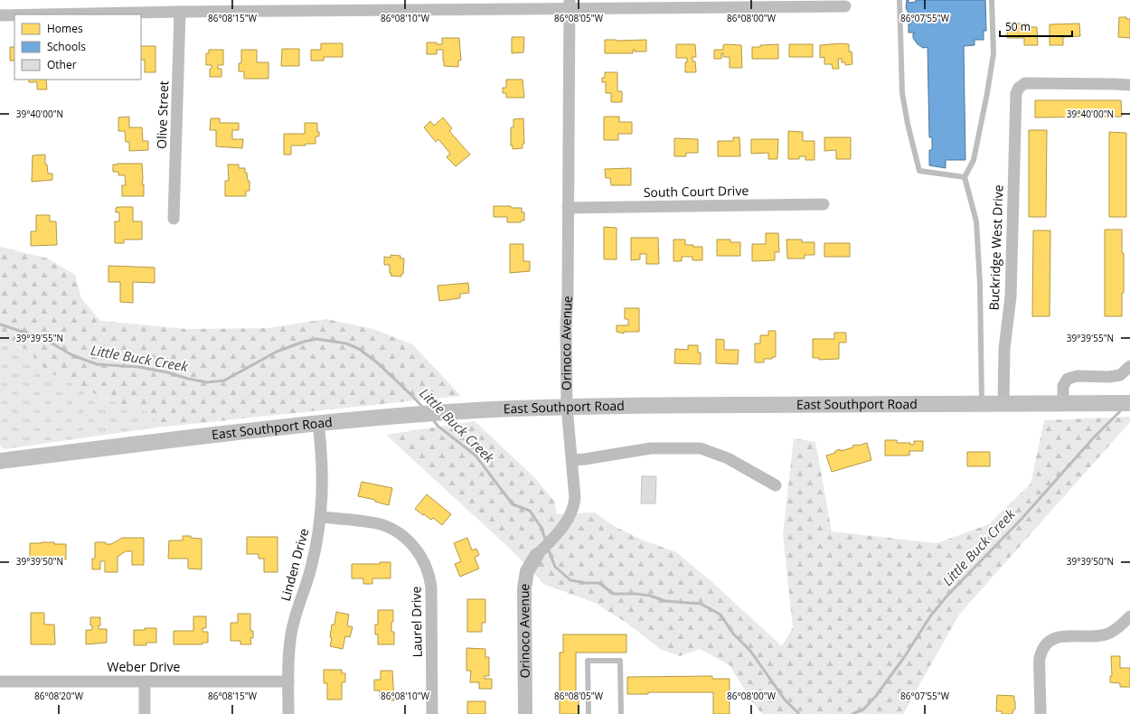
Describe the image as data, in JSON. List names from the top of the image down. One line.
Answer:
{"streets":{"main road":["East Southport Road"],"street":["Olive Street","South Court Drive","Buckridge West Drive","Orinoco Avenue","Linden Drive","Laurel Drive","Weber Drive"]},"crossings":[["South Court Drive","Orinoco Avenue"],["Buckridge West Drive","East Southport Road"],["Orinoco Avenue","East Southport Road"],["East Southport Road","Linden Drive"],["Linden Drive","Laurel Drive"],["Linden Drive","Weber Drive"]],"water":["Little Buck Creek"],"legend":["Homes","Schools","Other"],"scale_bar":"50 m","coordinates":["86°08'15\"W","86°08'10\"W","86°08'05\"W","86°08'00\"W","86°07'55\"W","39°40'00\"N","39°39'55\"N","39°39'50\"N","86°08'20\"W"]}
